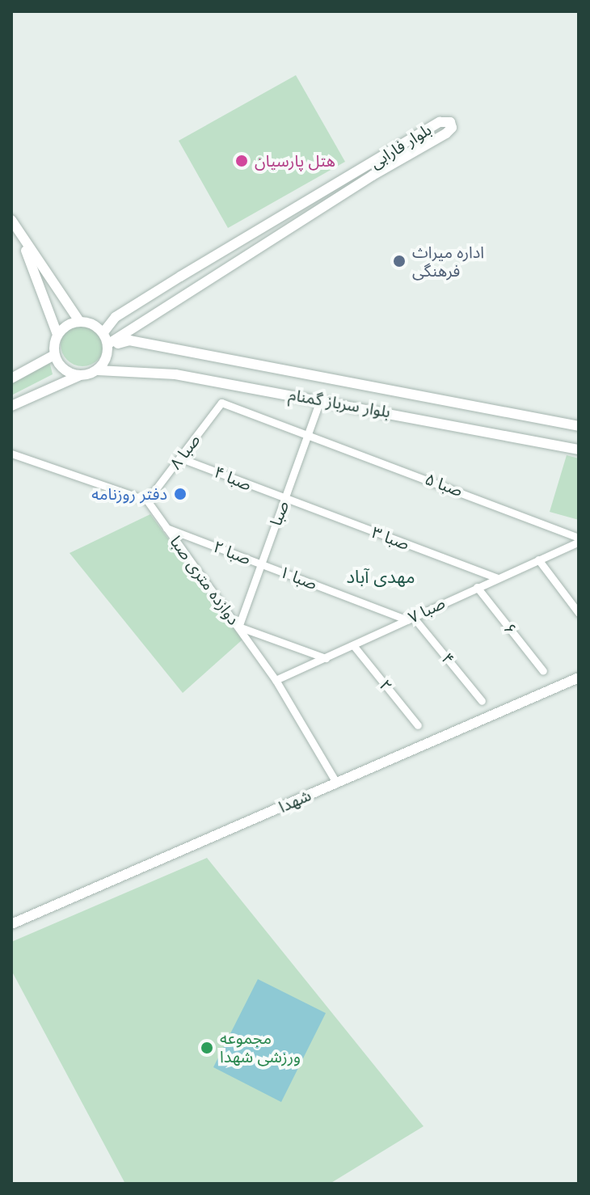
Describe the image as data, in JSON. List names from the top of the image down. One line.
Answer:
{"streets":{"main road":["بلوار فارابی","بلوار سرباز گمنام","شهدا"],"street":["صبا ۸","صبا ۴","صبا ۵","صبا","صبا ۳","صبا ۲","صبا ۱","دوازده متری صبا","صبا ۷","۶","۴","۲"]},"crossings":[["بلوار فارابی","بلوار سرباز گمنام"],["بلوار سرباز گمنام","صبا"],["صبا ۸","صبا ۴"],["صبا ۸","صبا ۵"],["صبا ۸","دوازده متری صبا"],["صبا ۴","صبا"],["صبا ۴","صبا ۳"],["صبا ۵","صبا"],["صبا ۵","صبا ۷"],["صبا","صبا ۳"],["صبا","صبا ۲"],["صبا","صبا ۱"],["صبا","دوازده متری صبا"],["صبا ۳","صبا ۷"],["صبا ۲","صبا ۱"],["صبا ۲","دوازده متری صبا"],["صبا ۱","صبا ۷"],["صبا ۱","۴"],["دوازده متری صبا","صبا ۷"],["دوازده متری صبا","شهدا"],["صبا ۷","۶"],["صبا ۷","۴"],["صبا ۷","۲"]],"districts":["مهدی آباد"],"places":["هتل پارسیان","اداره میراث فرهنگی","دفتر روزنامه","مجموعه ورزشی شهدا"]}
